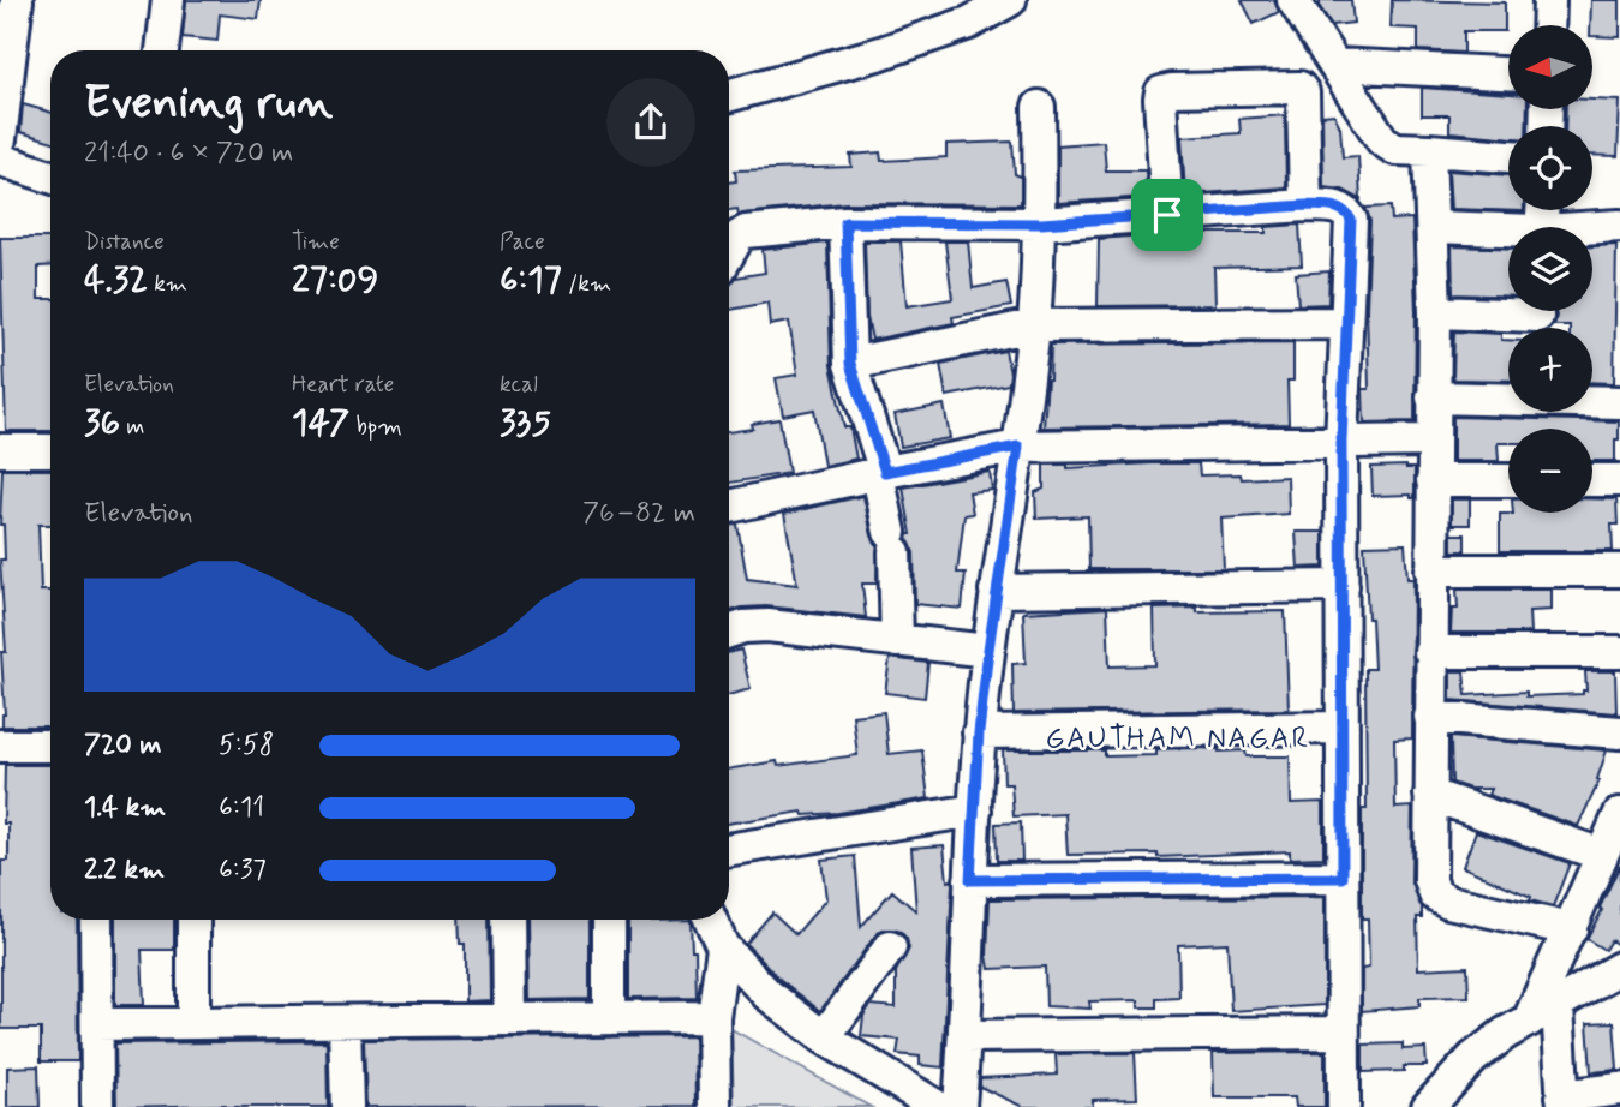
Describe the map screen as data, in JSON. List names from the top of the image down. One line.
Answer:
{"districts":["GAUTHAM NAGAR"],"north":"left","page":{"map_buttons":["+","−"],"heading":["Evening run","21:40 · 6 × 720 m"],"stats":[["Distance","4.32 km"],["Time","27:09"],["Pace","6:17 /km"],["Elevation","36 m"],["Heart rate","147 bpm"],["kcal","335"]],"chart":["Elevation","76–82 m"],"list":[{"name":"720 m","note":"5:58"},{"name":"1.4 km","note":"6:11"},{"name":"2.2 km","note":"6:37"}]}}
